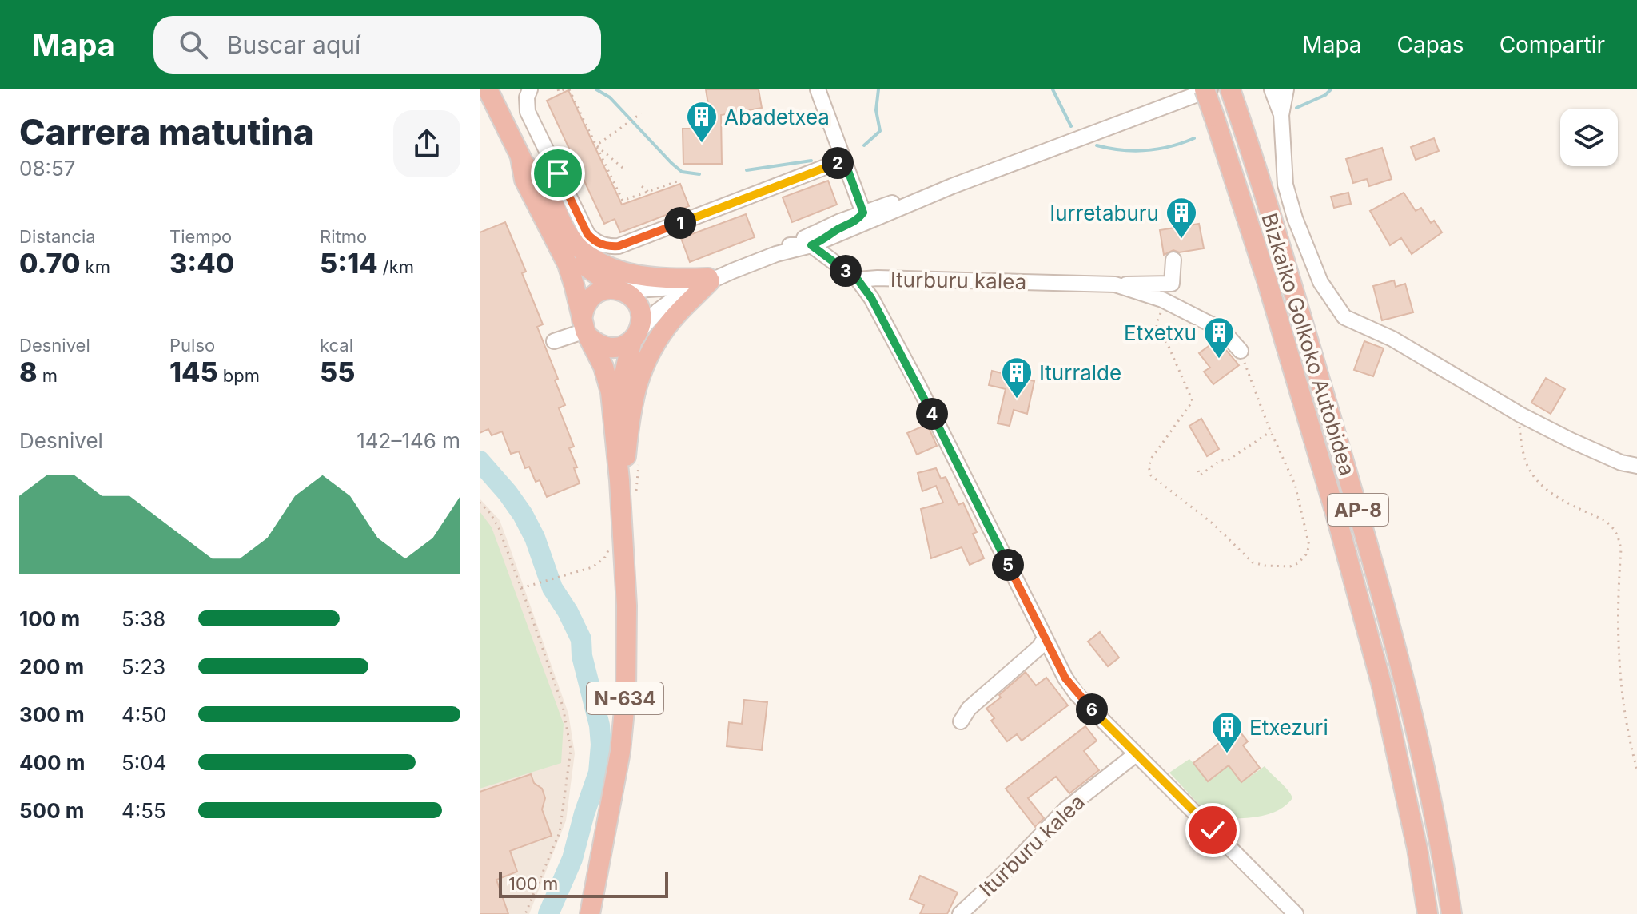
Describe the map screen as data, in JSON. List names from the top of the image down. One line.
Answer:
{"streets":{"highway":["Bizkaiko Golkoko Autobidea","AP-8","N-634"],"street":["Iturburu kalea"]},"places":{"building":["Abadetxea","Iurretaburu","Etxetxu","Iturralde","Etxezuri"]},"scale_bar":"100 m","page":{"header":"Mapa","search":"Buscar aquí","nav":["Mapa","Capas","Compartir"],"heading":["Carrera matutina","08:57"],"pins":["2","1","3","4","5","6"],"stats":[["Distancia","0.70 km"],["Tiempo","3:40"],["Ritmo","5:14 /km"],["Desnivel","8 m"],["Pulso","145 bpm"],["kcal","55"]],"chart":["Desnivel","142–146 m"],"list":[{"name":"100 m","note":"5:38"},{"name":"200 m","note":"5:23"},{"name":"300 m","note":"4:50"},{"name":"400 m","note":"5:04"},{"name":"500 m","note":"4:55"}],"scale":"100 m"}}
